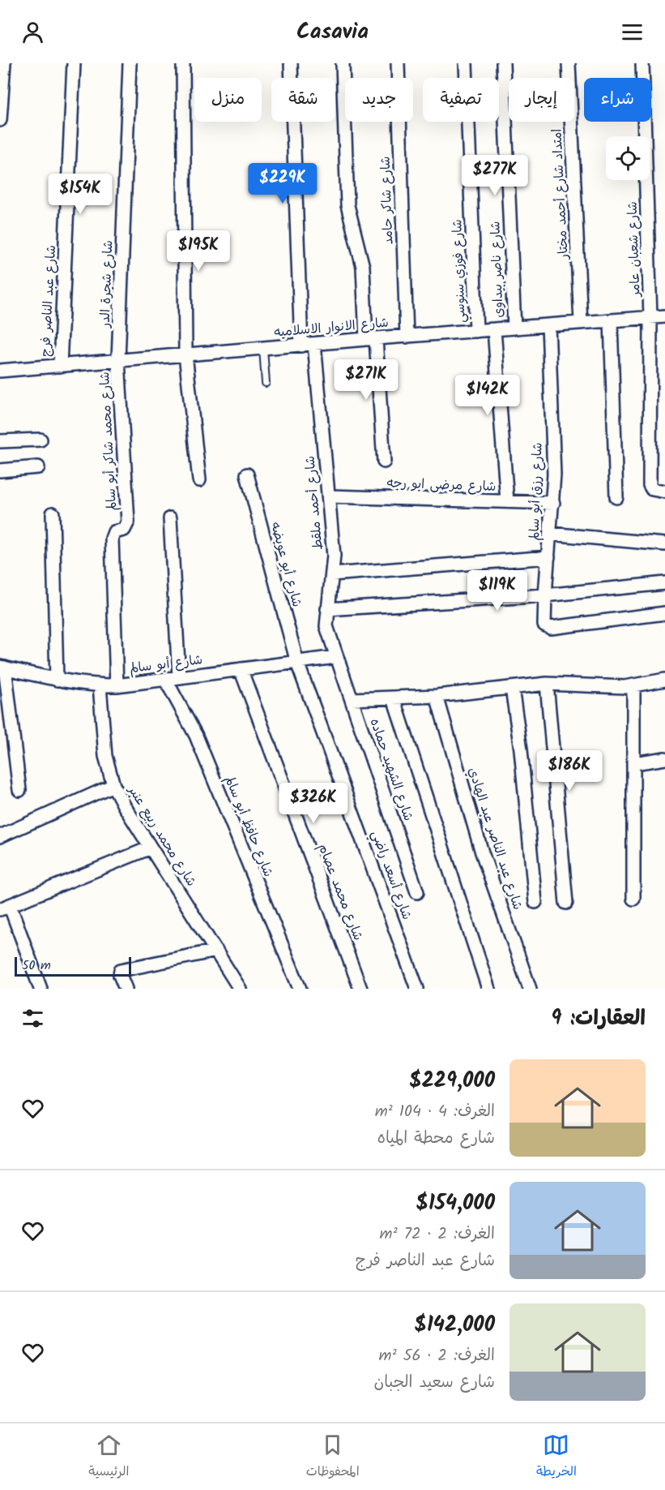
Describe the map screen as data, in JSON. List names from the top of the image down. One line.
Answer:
{"streets":{"street":["امتداد شارع أحمد مختار","شارع شاكر حامد","شارع شعبان عامر","شارع ناصر بيداوى","شارع فوزي سنوسي","شارع شجرة الدر","شارع عبد الناصر فرج","شارع الانوار الاسلاميه","شارع محمد شاكر أبو سالم","شارع مرضى ابو رجه","شارع رزق أبو سالم","شارع أحمد ملقط","شارع أبو عويضه","شارع أبو سالم","شارع الشهيد حماده","شارع حافظ أبو سالم","شارع محمد ربيع عنبر","شارع عبد الناصر عبد الهادي","شارع أسعد راضي","شارع محمد عصام"]},"crossings":[["امتداد شارع أحمد مختار","شارع الانوار الاسلاميه"],["شارع شاكر حامد","شارع الانوار الاسلاميه"],["شارع شعبان عامر","شارع الانوار الاسلاميه"],["شارع ناصر بيداوى","شارع الانوار الاسلاميه"],["شارع فوزي سنوسي","شارع الانوار الاسلاميه"],["شارع شجرة الدر","شارع الانوار الاسلاميه"],["شارع شجرة الدر","شارع محمد شاكر أبو سالم"],["شارع عبد الناصر فرج","شارع الانوار الاسلاميه"],["شارع الانوار الاسلاميه","شارع محمد شاكر أبو سالم"],["شارع الانوار الاسلاميه","شارع رزق أبو سالم"],["شارع الانوار الاسلاميه","شارع أحمد ملقط"],["شارع محمد شاكر أبو سالم","شارع أبو سالم"],["شارع مرضى ابو رجه","شارع رزق أبو سالم"],["شارع مرضى ابو رجه","شارع أحمد ملقط"],["شارع أحمد ملقط","شارع أبو سالم"],["شارع أحمد ملقط","شارع الشهيد حماده"],["شارع أبو عويضه","شارع أبو سالم"],["شارع أبو عويضه","شارع أسعد راضي"],["شارع أبو سالم","شارع الشهيد حماده"],["شارع أبو سالم","شارع حافظ أبو سالم"],["شارع أبو سالم","شارع محمد ربيع عنبر"],["شارع أبو سالم","شارع أسعد راضي"],["شارع أبو سالم","شارع محمد عصام"]],"scale_bar":"50 m","page":{"header":"Casavia","chip":["شراء","إيجار","تصفية","جديد","شقة","منزل"],"price":["$277K","$229K","$154K","$195K","$271K","$142K","$119K","$186K","$326K"],"scale":"50 m","heading":"العقارات: 9","list":[{"name":"$229,000","note":"الغرف: 4 · 104 m² · شارع محطة المياه"},{"name":"$154,000","note":"الغرف: 2 · 72 m² · شارع عبد الناصر فرج"},{"name":"$142,000","note":"الغرف: 2 · 56 m² · شارع سعيد الجبان"}],"tabs":["الخريطة","المحفوظات","الرئيسية"]}}
